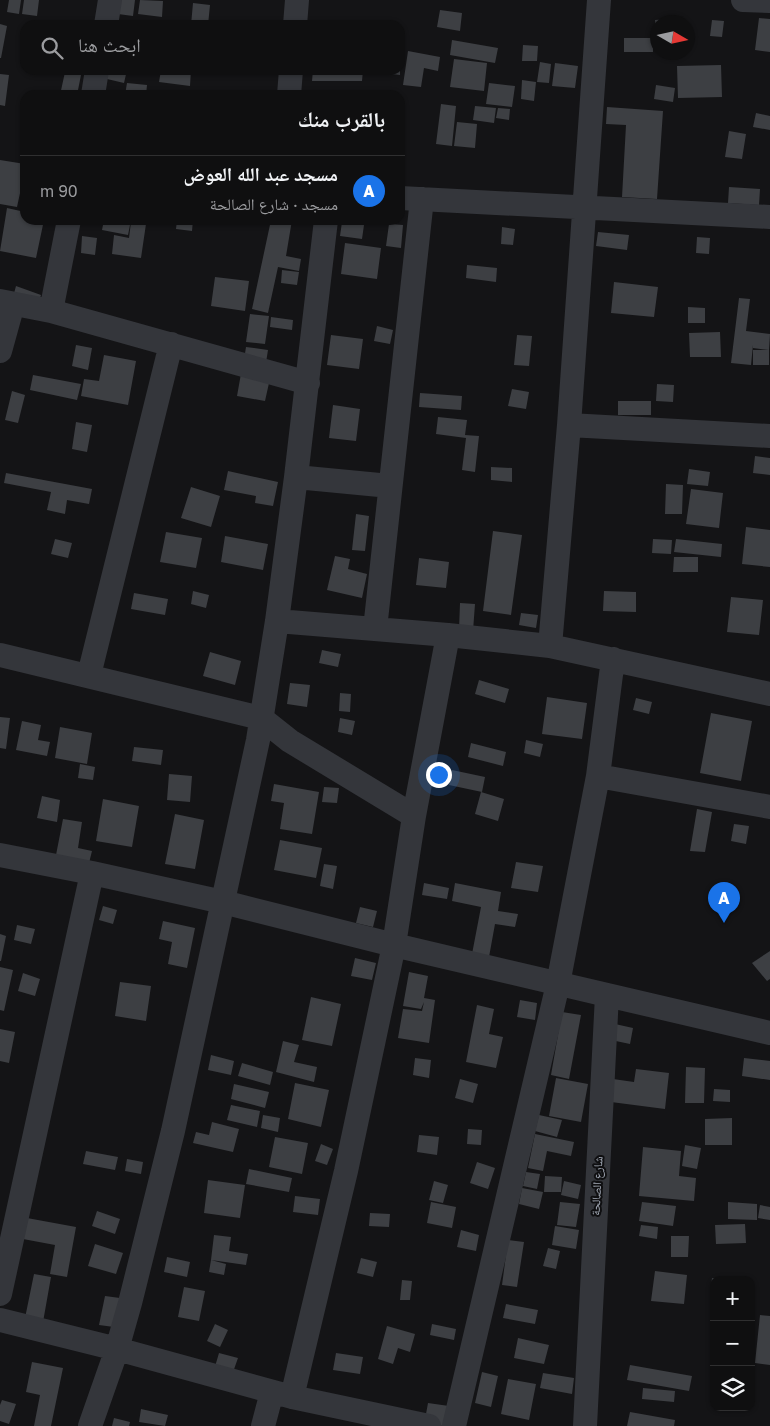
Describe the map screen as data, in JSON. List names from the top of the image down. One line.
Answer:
{"streets":{"street":["شارع الصالحة"]},"north":"right","page":{"search":"ابحث هنا","heading":"بالقرب منك","list":[{"mark":"A","name":"مسجد عبد الله العوض","note":"مسجد · شارع الصالحة","value":"90 m"}],"pins":"A","map_buttons":["+","−"]}}
